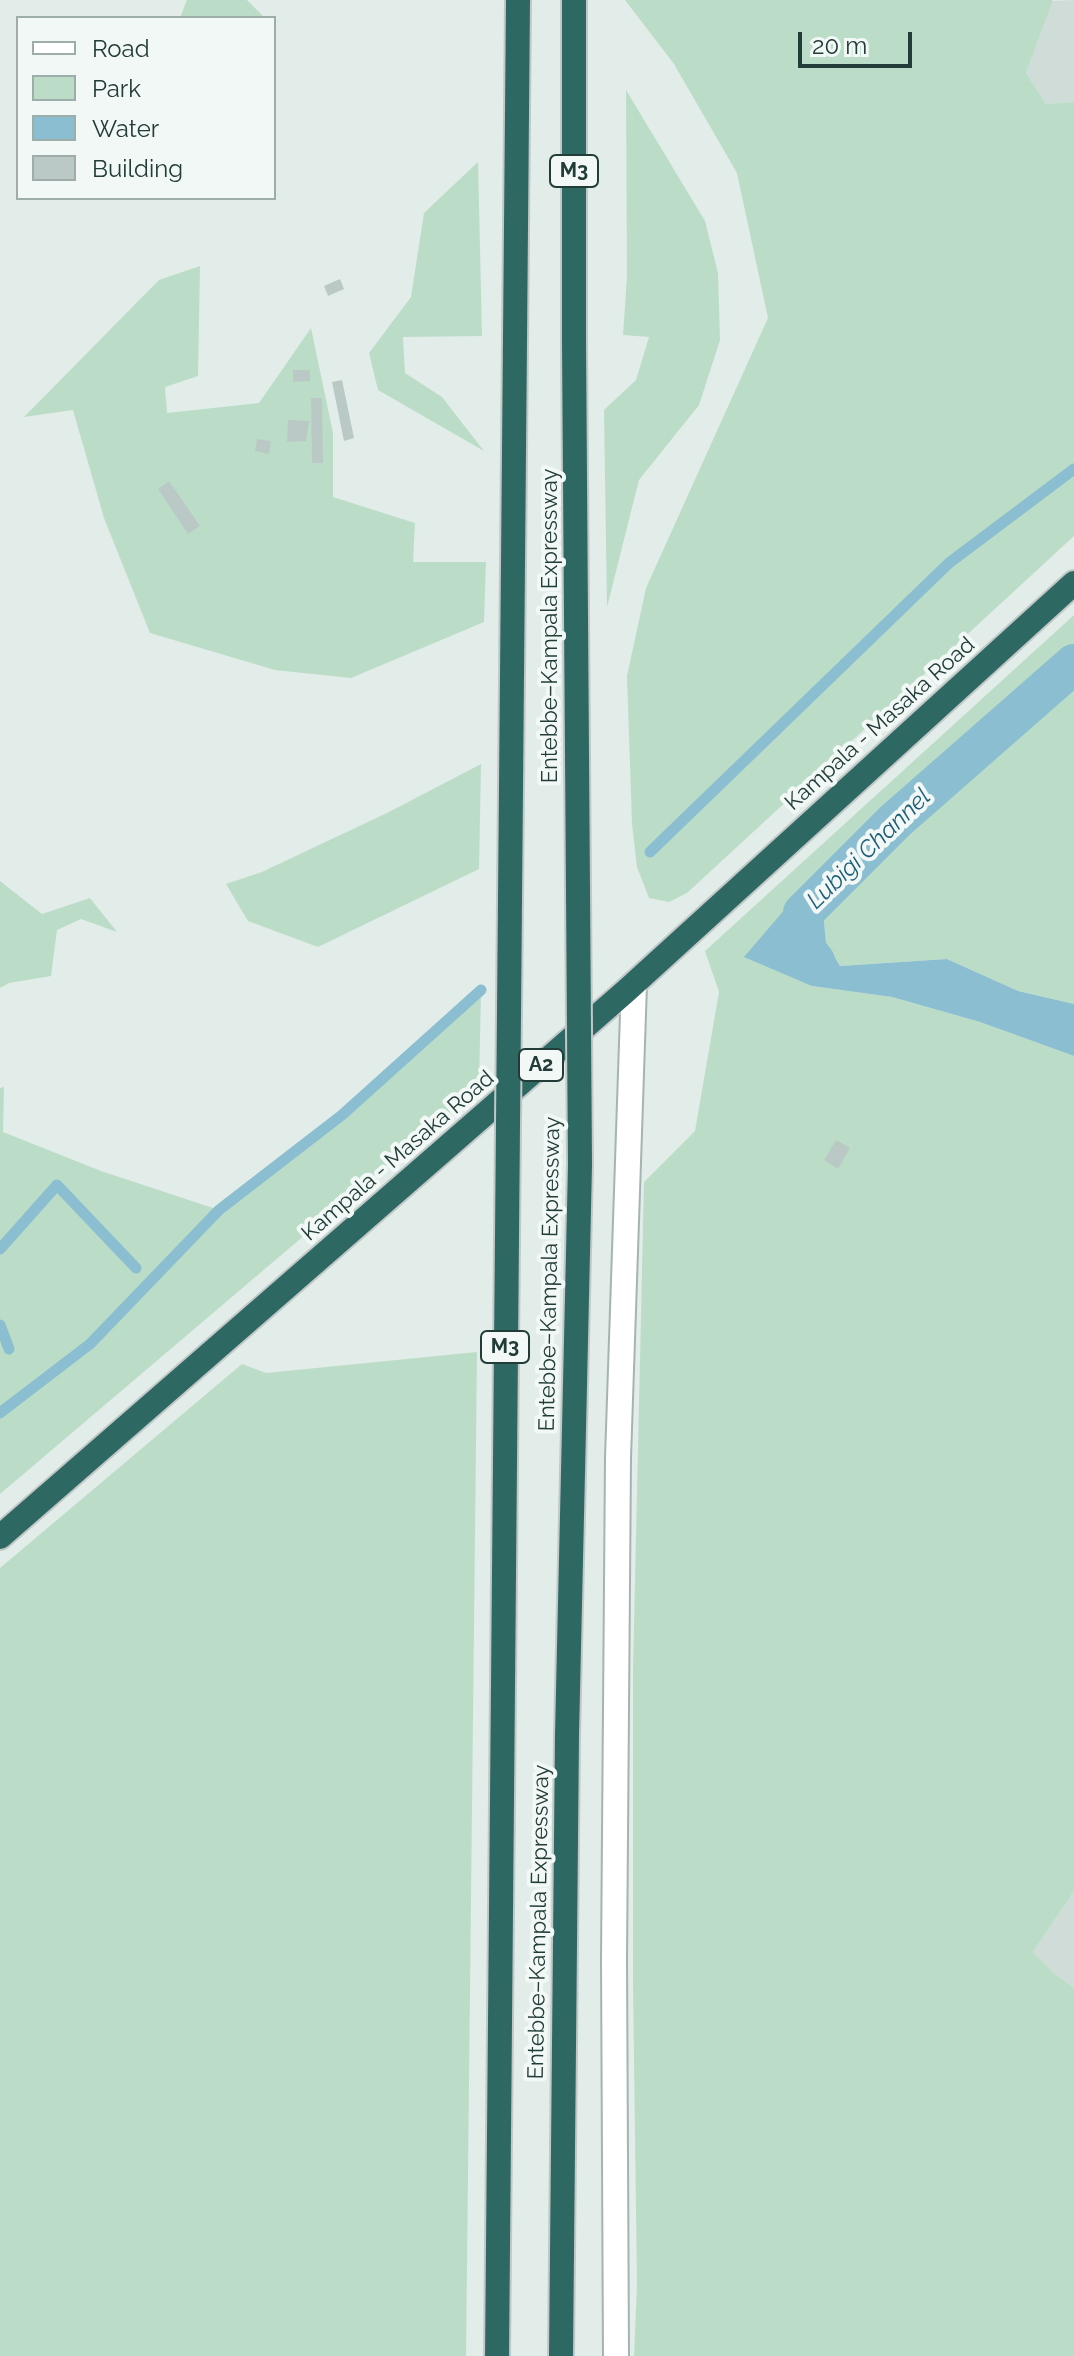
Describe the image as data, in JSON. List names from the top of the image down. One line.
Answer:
{"streets":{"highway":["M3","Entebbe–Kampala Expressway","Kampala - Masaka Road","A2"]},"water":["Lubigi Channel"],"legend":["Road","Park","Water","Building"],"scale_bar":"20 m"}
